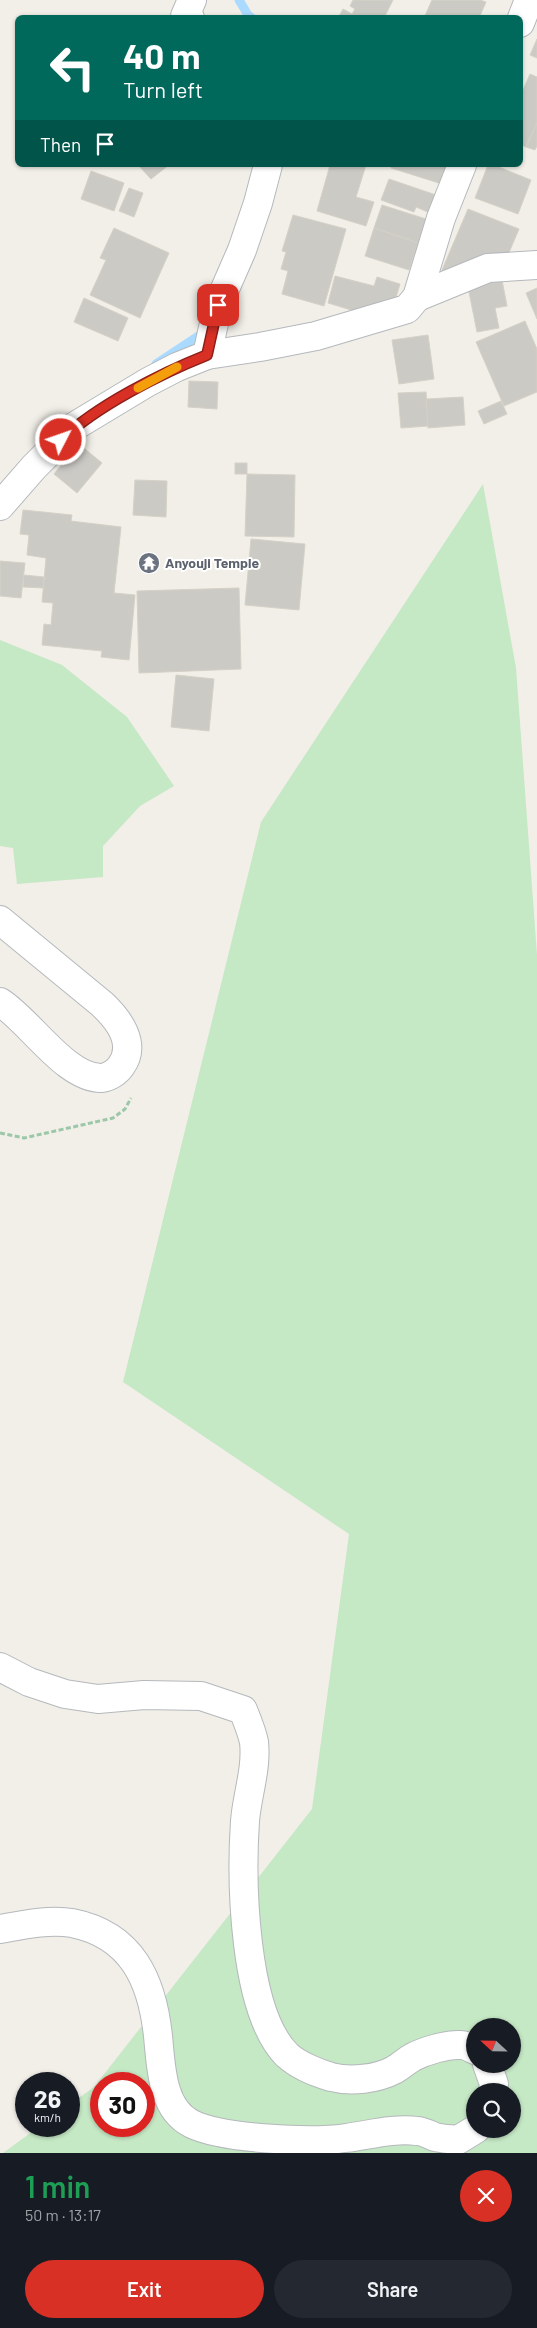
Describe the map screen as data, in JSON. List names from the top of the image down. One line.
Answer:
{"places":{"temple":["Anyouji Temple"]},"north":"left","page":{"turn":["40 m","Turn left"],"then":"Then","speed":"26 km/h","limit":"30","heading":["1 min","50 m · 13:17"],"buttons":["Exit","Share"]}}
